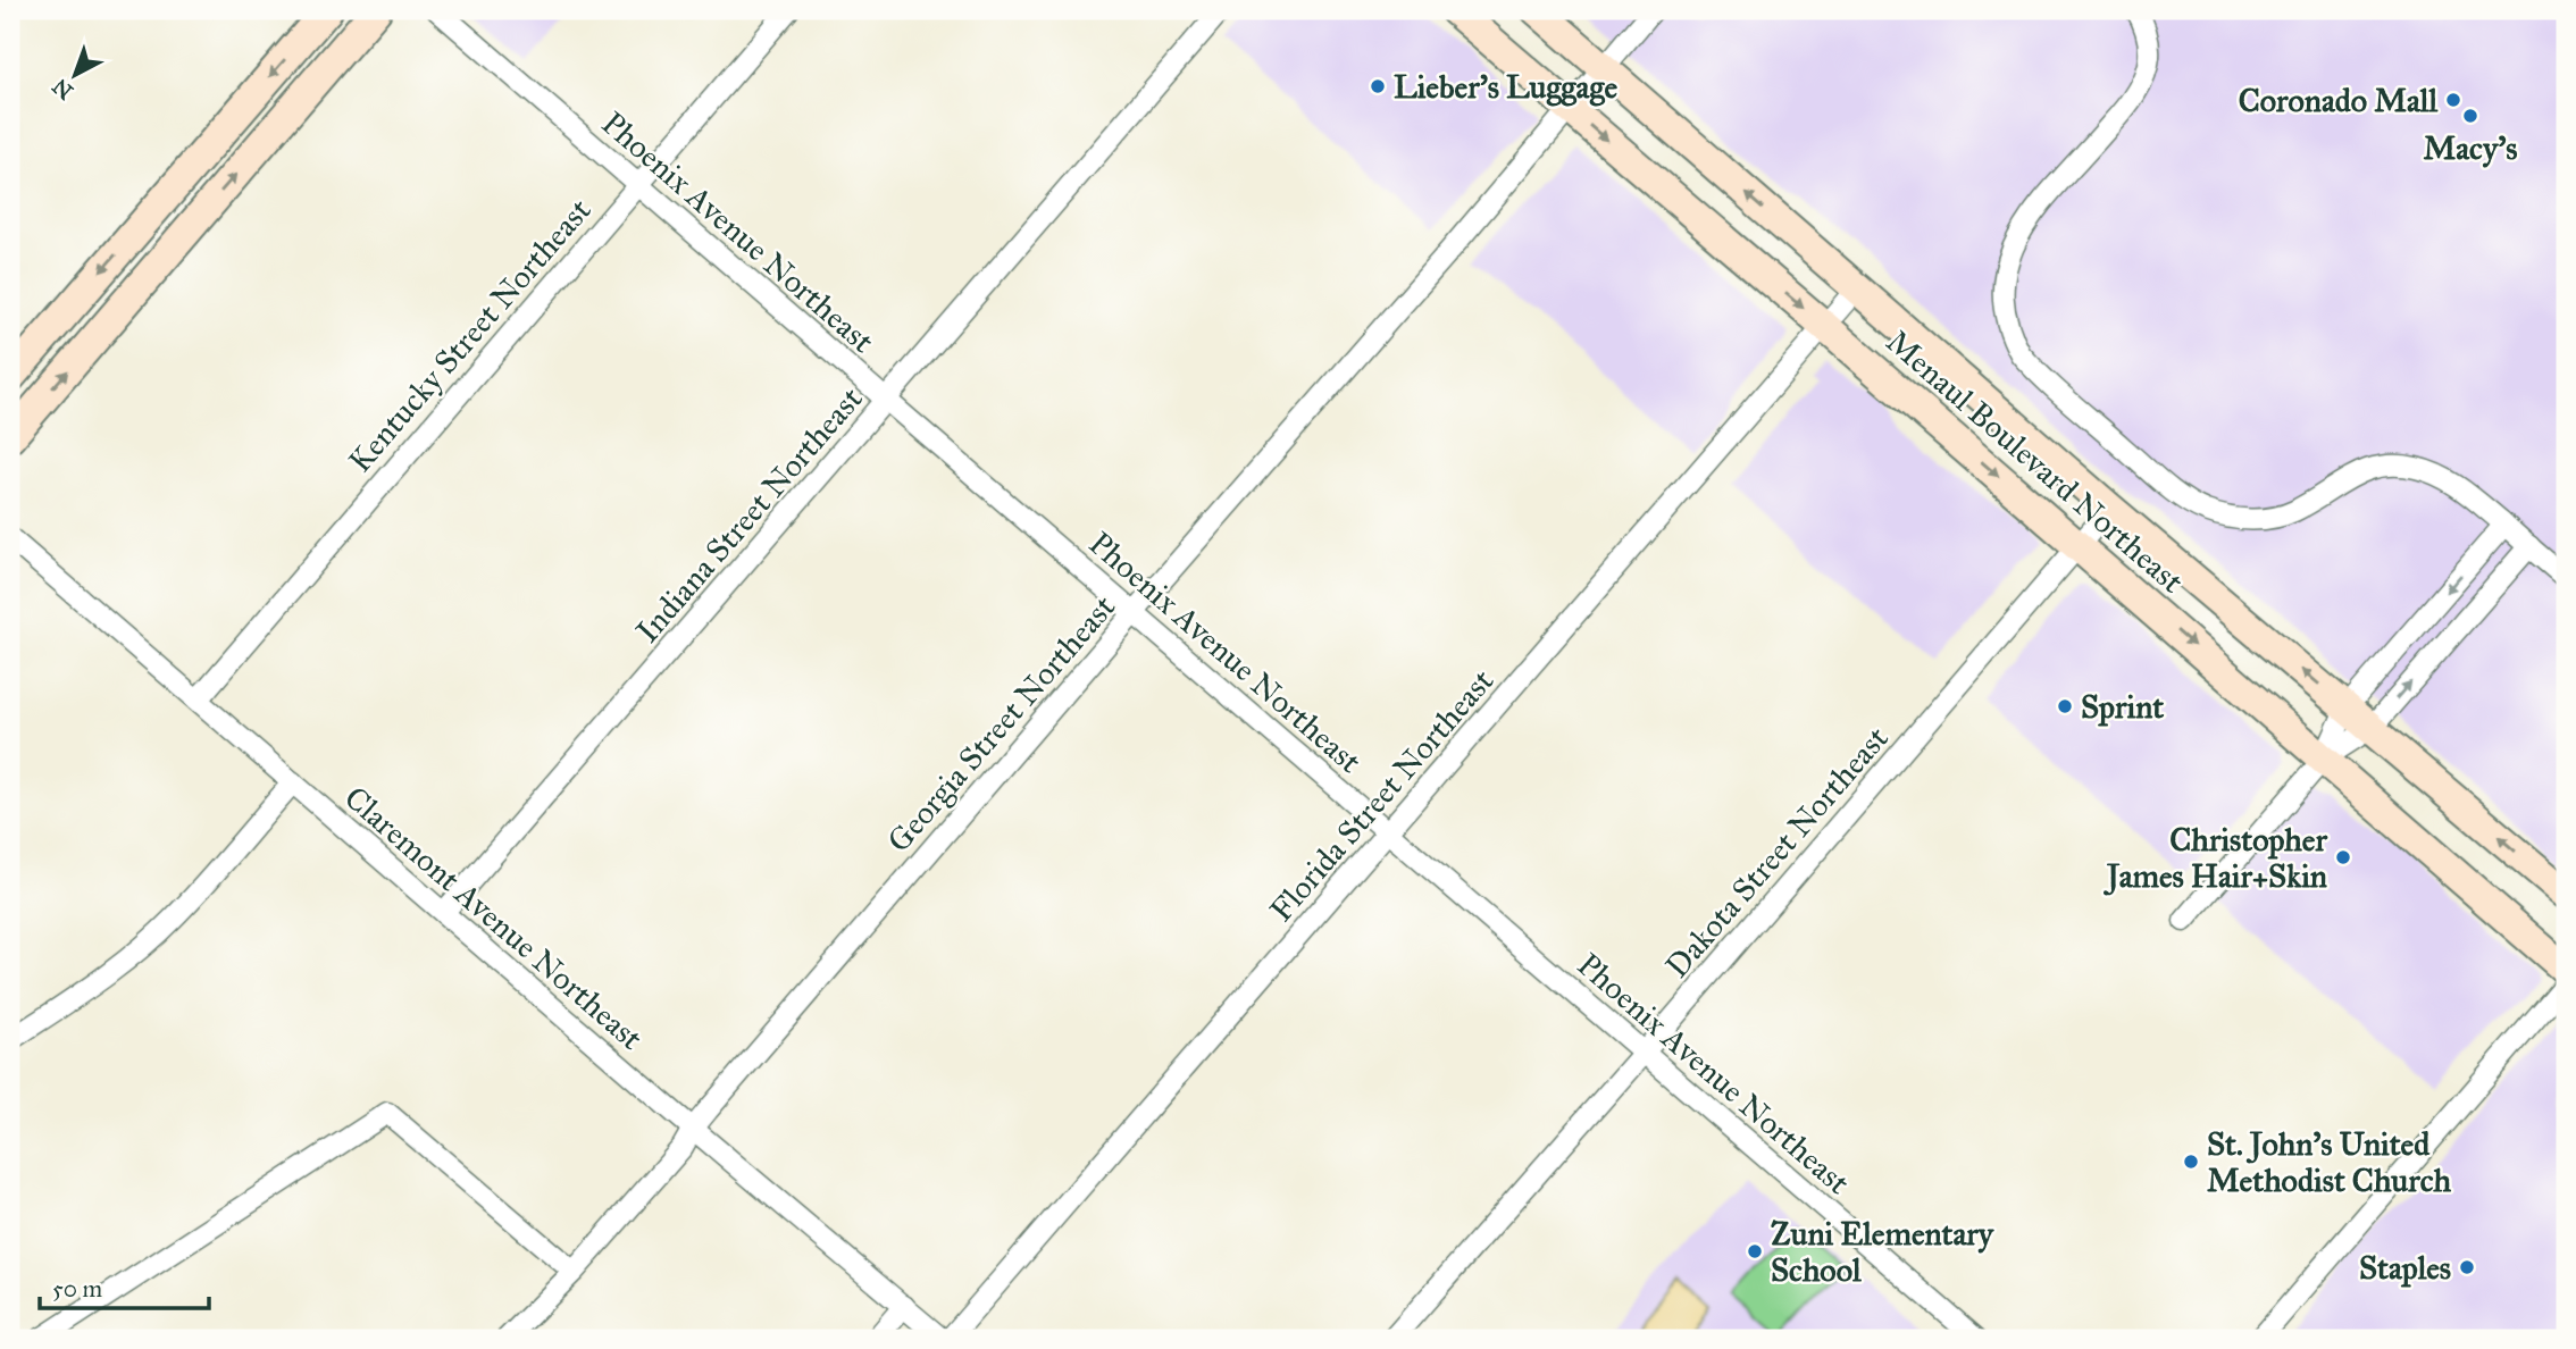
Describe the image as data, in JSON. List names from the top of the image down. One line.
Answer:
{"streets":{"main road":["Menaul Boulevard Northeast"],"street":["Phoenix Avenue Northeast","Kentucky Street Northeast","Indiana Street Northeast","Georgia Street Northeast","Florida Street Northeast","Dakota Street Northeast","Claremont Avenue Northeast"]},"crossings":[["Phoenix Avenue Northeast","Kentucky Street Northeast"],["Phoenix Avenue Northeast","Indiana Street Northeast"],["Phoenix Avenue Northeast","Georgia Street Northeast"],["Phoenix Avenue Northeast","Florida Street Northeast"],["Phoenix Avenue Northeast","Dakota Street Northeast"],["Kentucky Street Northeast","Claremont Avenue Northeast"],["Menaul Boulevard Northeast","Georgia Street Northeast"],["Menaul Boulevard Northeast","Florida Street Northeast"],["Menaul Boulevard Northeast","Dakota Street Northeast"],["Indiana Street Northeast","Claremont Avenue Northeast"],["Georgia Street Northeast","Claremont Avenue Northeast"]],"places":["Lieber's Luggage","Coronado Mall","Macy's","Sprint","Christopher James Hair+Skin","St. John's United Methodist Church","Zuni Elementary School","Staples"],"scale_bar":"50 m","north":"bottom left"}
